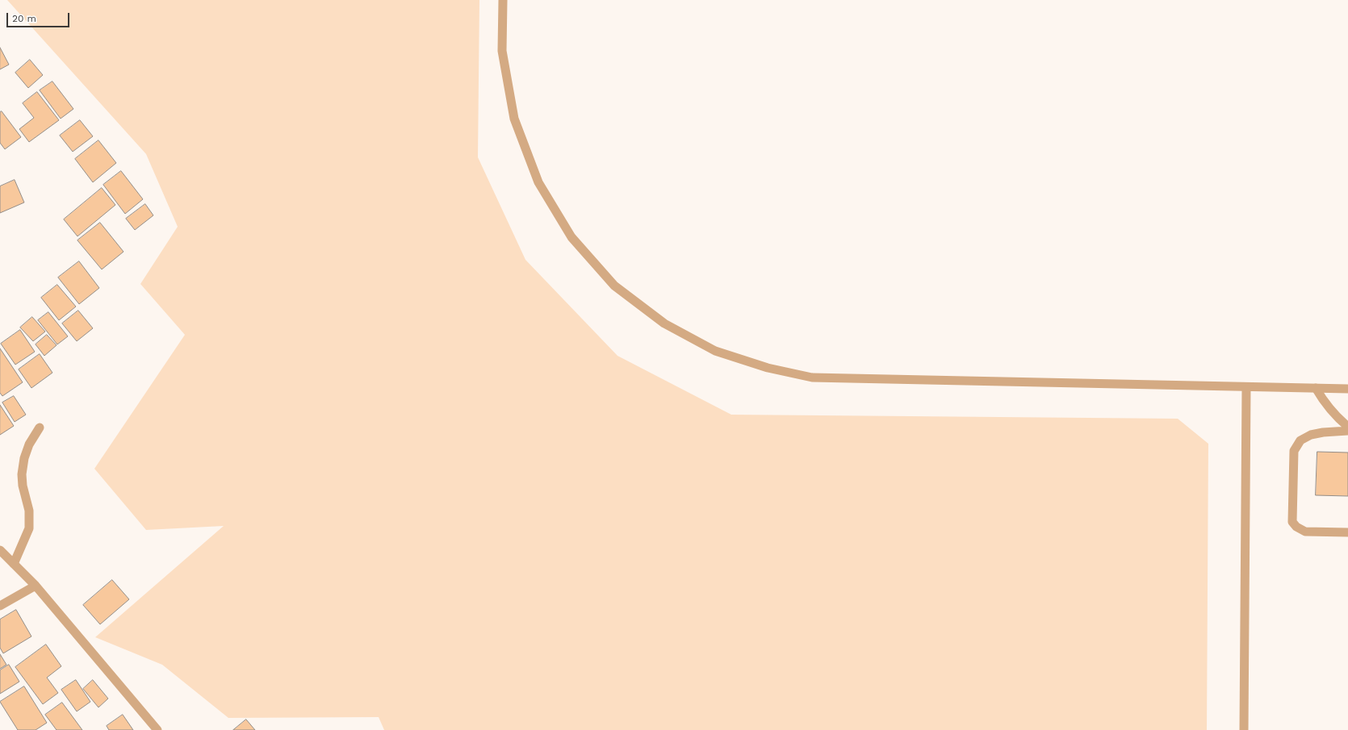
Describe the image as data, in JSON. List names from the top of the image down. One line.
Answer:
{"scale_bar":"20 m"}
